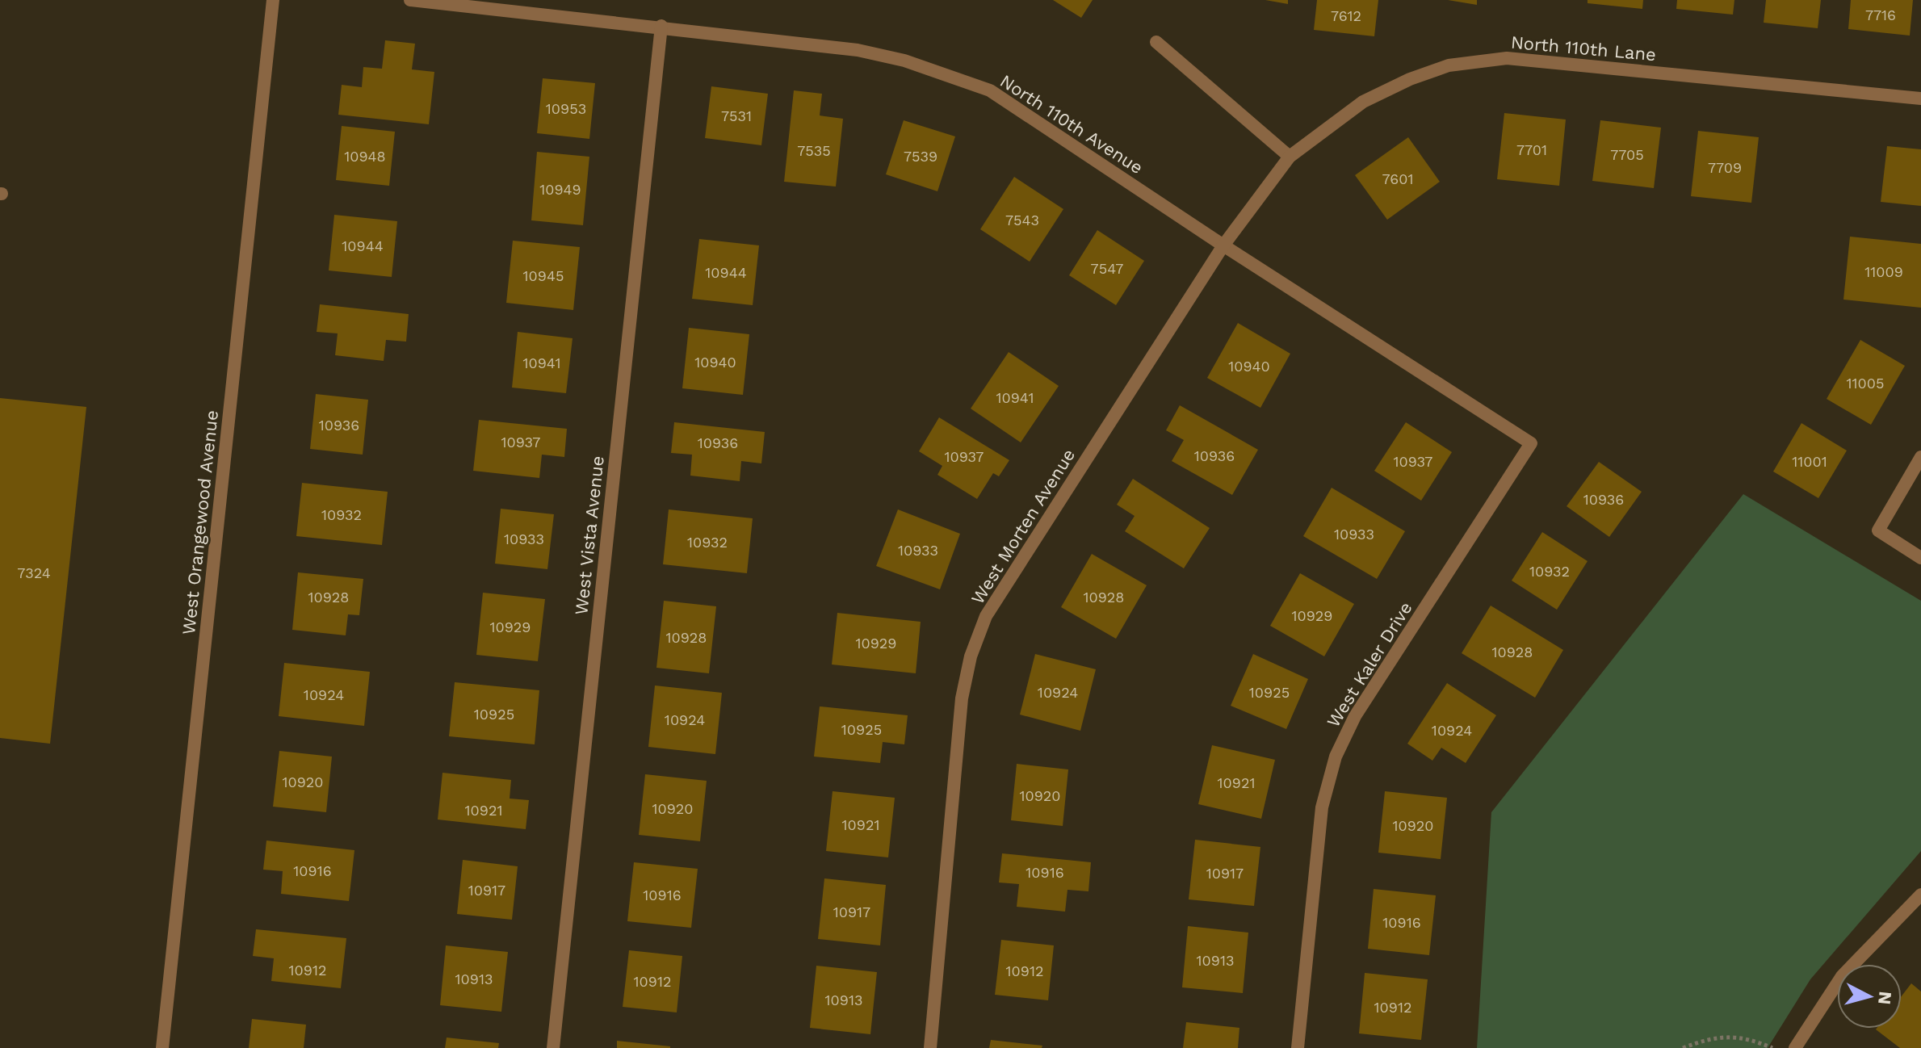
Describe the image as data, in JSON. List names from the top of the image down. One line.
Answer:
{"streets":{"street":["North 110th Lane","North 110th Avenue","West Orangewood Avenue","West Morten Avenue","West Vista Avenue","West Kaler Drive"]},"crossings":[["North 110th Lane","West Morten Avenue"],["North 110th Avenue","West Morten Avenue"],["North 110th Avenue","West Vista Avenue"],["North 110th Avenue","West Kaler Drive"]],"house_numbers":["7716","7612","10953","7531","7701","7535","7705","10948","7539","7709","7601","10949","7543","10944","7547","11009","10944","10945","10940","10941","10940","11005","10941","10936","10937","10936","10936","10937","10937","11001","10936","10932","10933","10933","10932","10933","10932","7324","10928","10928","10929","10929","10928","10929","10928","10924","10925","10924","10925","10924","10925","10924","10920","10921","10920","10920","10921","10921","10920","10916","10916","10917","10917","10916","10917","10916","10913","10912","10912","10913","10912","10913","10912"],"north":"right"}
